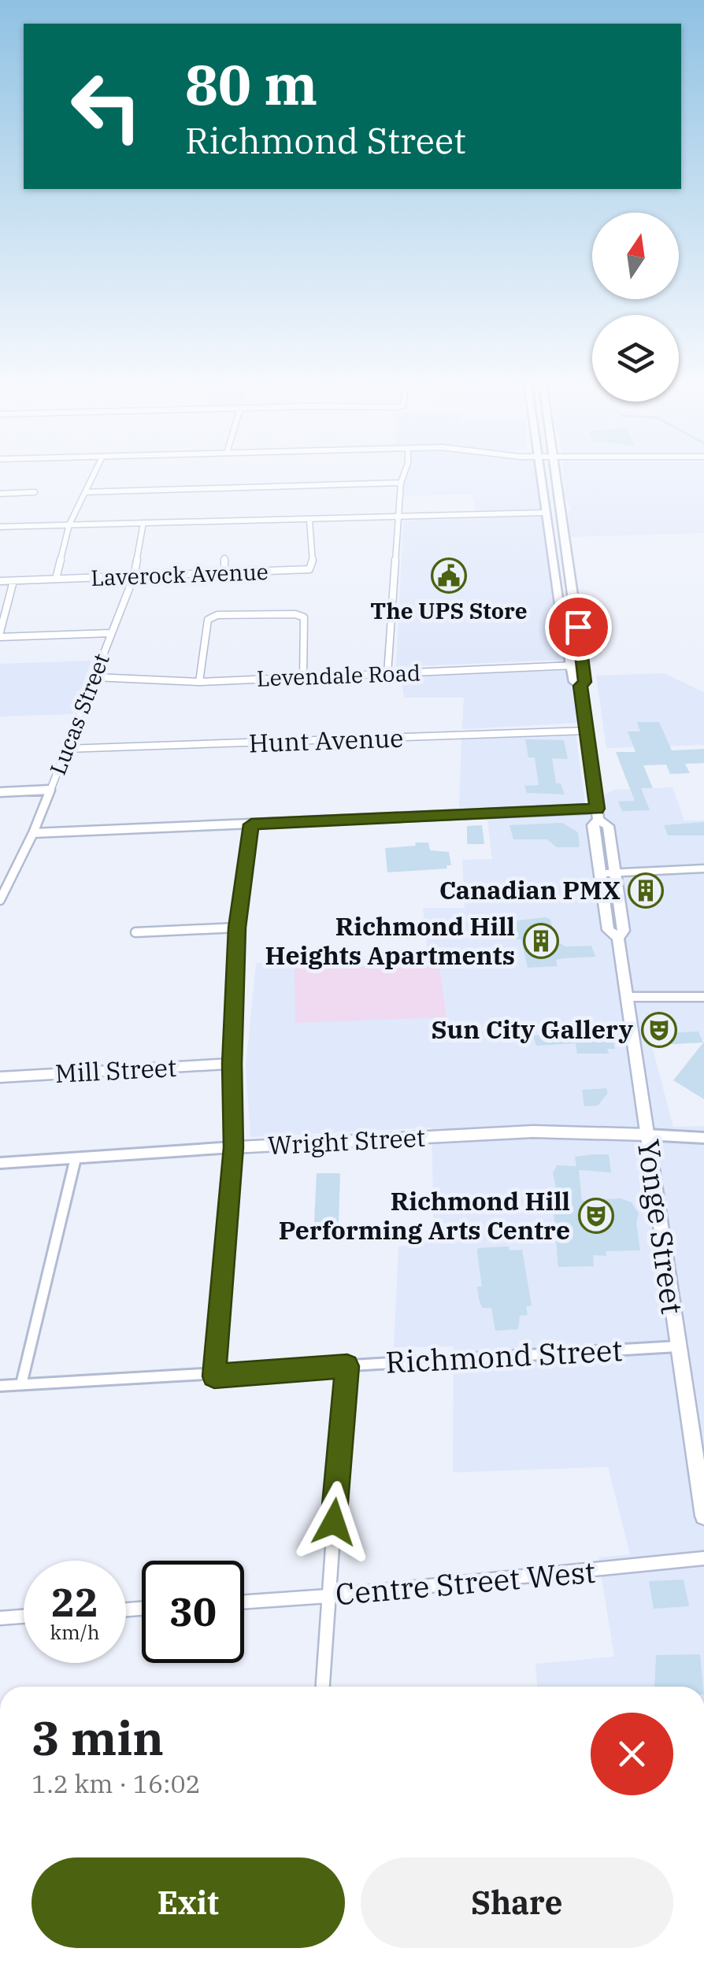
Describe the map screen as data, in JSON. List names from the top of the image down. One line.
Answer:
{"streets":{"main road":["Yonge Street"],"street":["Laverock Avenue","Levendale Road","Lucas Street","Hunt Avenue","Mill Street","Wright Street","Richmond Street","Centre Street West"]},"crossings":[["Laverock Avenue","Lucas Street"],["Levendale Road","Lucas Street"],["Levendale Road","Yonge Street"],["Lucas Street","Hunt Avenue"],["Hunt Avenue","Yonge Street"],["Wright Street","Yonge Street"],["Yonge Street","Richmond Street"]],"places":{"public building":["The UPS Store"],"building":["Canadian PMX","Richmond Hill Heights Apartments"],"theatre":["Sun City Gallery","Richmond Hill Performing Arts Centre"]},"north":"top","page":{"turn":["80 m","Richmond Street"],"speed":"22 km/h","limit":"30","heading":["3 min","1.2 km · 16:02"],"buttons":["Exit","Share"]}}
